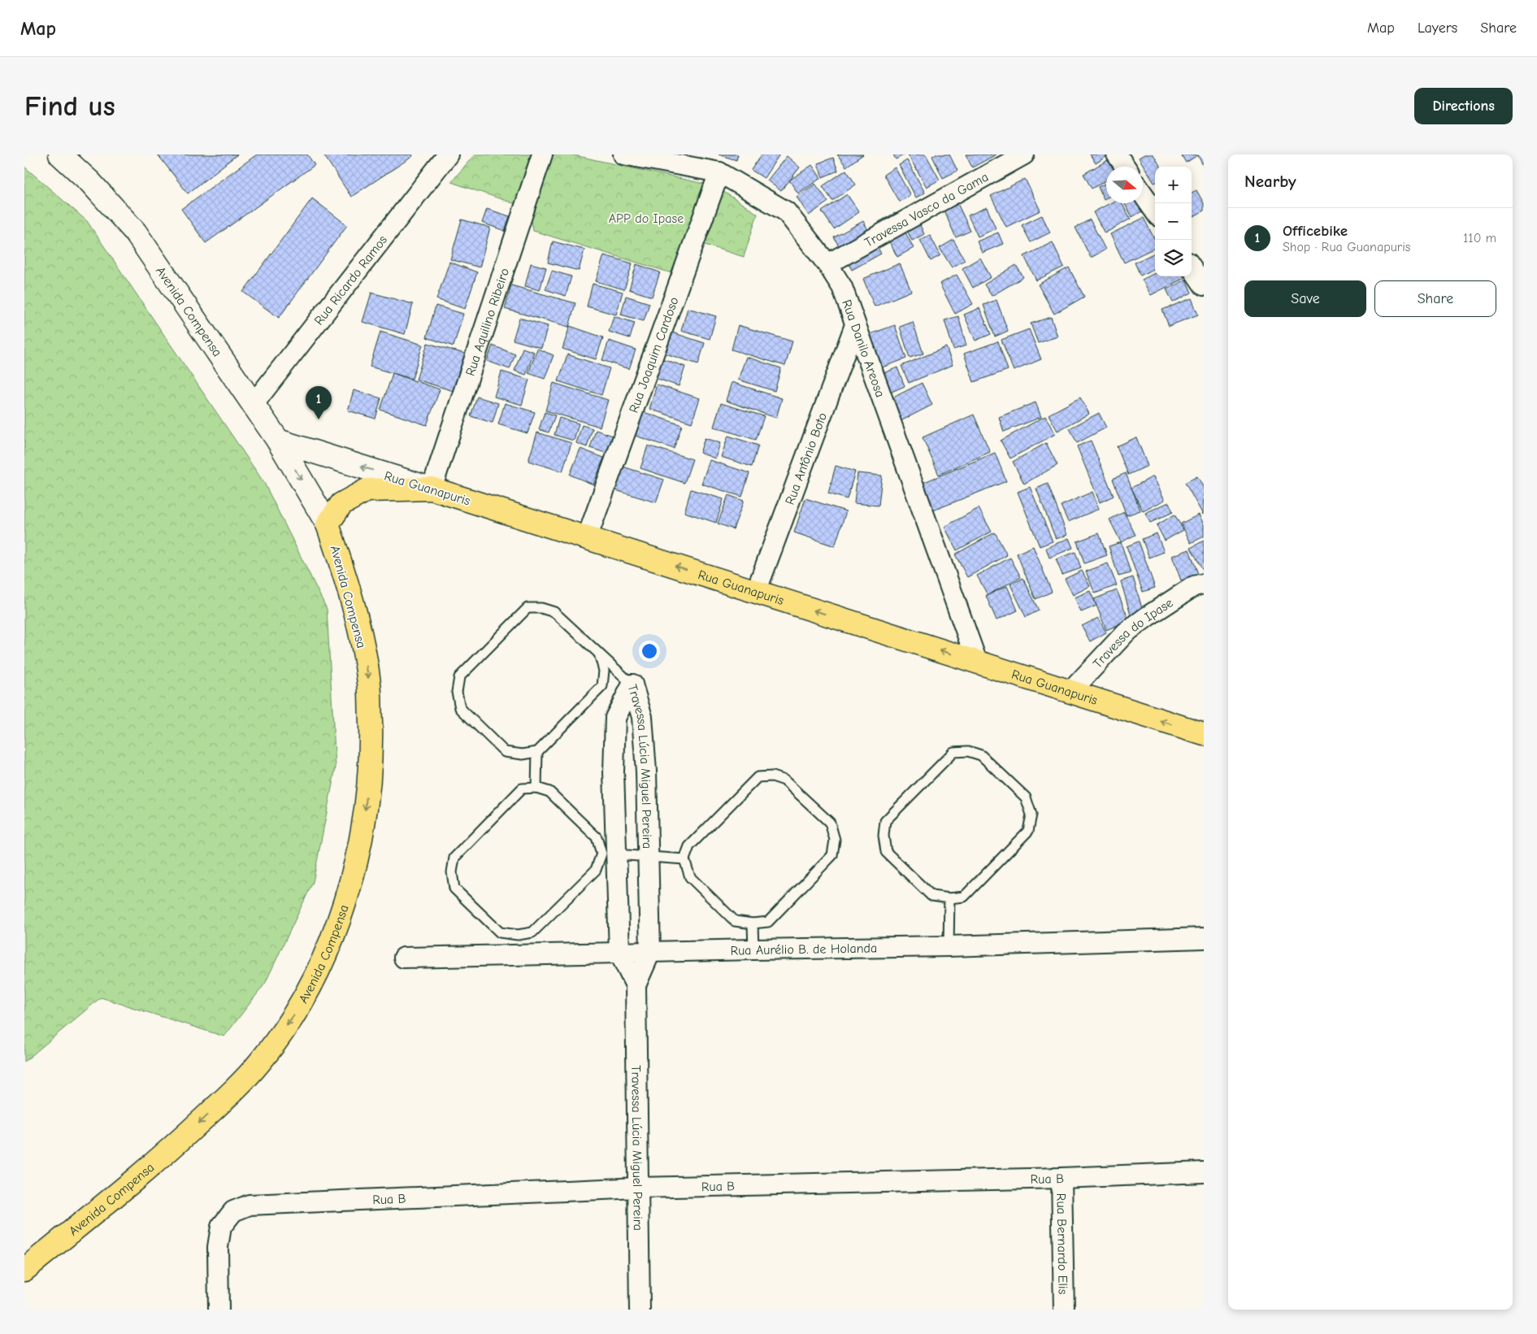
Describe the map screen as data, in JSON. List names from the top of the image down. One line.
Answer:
{"streets":{"main road":["Avenida Compensa","Rua Guanapuris"],"street":["Travessa Vasco da Gama","Rua Ricardo Ramos","Rua Aquilino Ribeiro","Rua Danilo Areosa","Rua Joaquim Cardoso","Rua Antônio Boto","Travessa do Ipase","Travessa Lúcia Miguel Pereira","Rua Aurélio B. de Holanda","Rua B","Rua Bernardo Elis"]},"crossings":[["Travessa Vasco da Gama","Rua Danilo Areosa"],["Rua Ricardo Ramos","Avenida Compensa"],["Avenida Compensa","Rua Guanapuris"],["Rua Aquilino Ribeiro","Rua Guanapuris"],["Rua Danilo Areosa","Rua Joaquim Cardoso"],["Rua Danilo Areosa","Rua Antônio Boto"],["Rua Danilo Areosa","Rua Guanapuris"],["Rua Joaquim Cardoso","Rua Guanapuris"],["Rua Antônio Boto","Rua Guanapuris"],["Rua Guanapuris","Travessa do Ipase"],["Travessa Lúcia Miguel Pereira","Rua Aurélio B. de Holanda"],["Travessa Lúcia Miguel Pereira","Rua B"],["Rua B","Rua Bernardo Elis"]],"one_way":["Avenida Compensa","Rua Guanapuris"],"parks":["APP do Ipase"],"north":"right","page":{"header":"Map","nav":["Map","Layers","Share"],"buttons":["Directions",["Save","Share"]],"title":"Find us","heading":"Nearby","map_buttons":["+","−"],"list":[{"mark":"1","name":"Officebike","note":"Shop · Rua Guanapuris","value":"110 m"}],"pins":"1"}}
